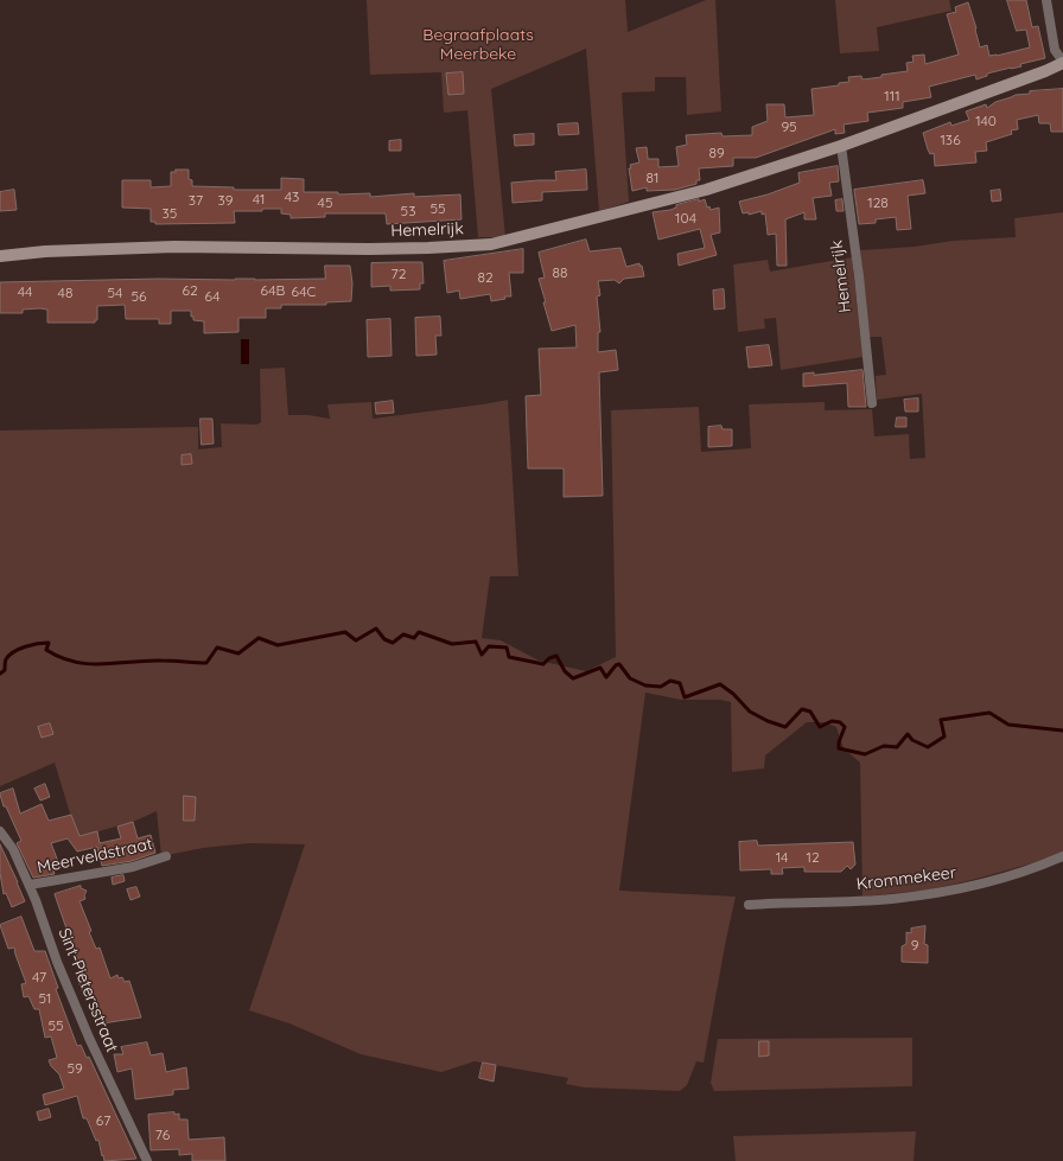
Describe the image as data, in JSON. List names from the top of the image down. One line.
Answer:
{"streets":{"street":["Hemelrijk","Meerveldstraat","Krommekeer","Sint-Pietersstraat"]},"crossings":[["Meerveldstraat","Sint-Pietersstraat"]],"parks":["Begraafplaats Meerbeke"],"house_numbers":["111","140","95","136","89","81","43","41","37","39","45","128","55","53","35","104","88","72","82","62","64B","44","64C","48","54","56","64","14","12","9","47","51","55","59","67","76"]}
